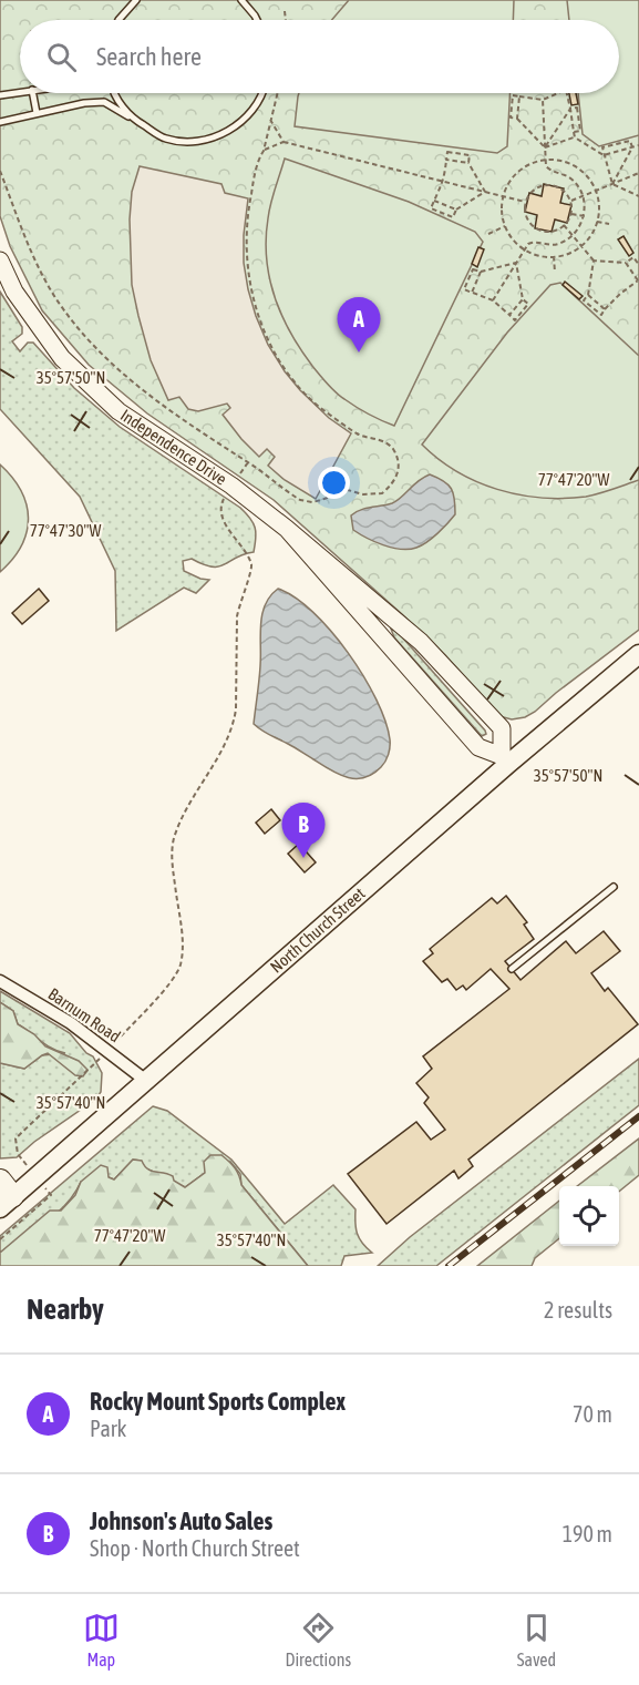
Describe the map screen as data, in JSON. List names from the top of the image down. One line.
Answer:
{"streets":{"main road":["North Church Street"],"street":["Independence Drive","Barnum Road"]},"crossings":[["North Church Street","Barnum Road"]],"page":{"search":"Search here","pins":["A","B"],"heading":["Nearby","2 results"],"list":[{"mark":"A","name":"Rocky Mount Sports Complex","note":"Park","value":"70 m"},{"mark":"B","name":"Johnson's Auto Sales","note":"Shop · North Church Street","value":"190 m"}],"nav":["Map","Directions","Saved"]},"coordinates":["35°57'50\"N","77°47'20\"W","77°47'30\"W","35°57'40\"N"]}
